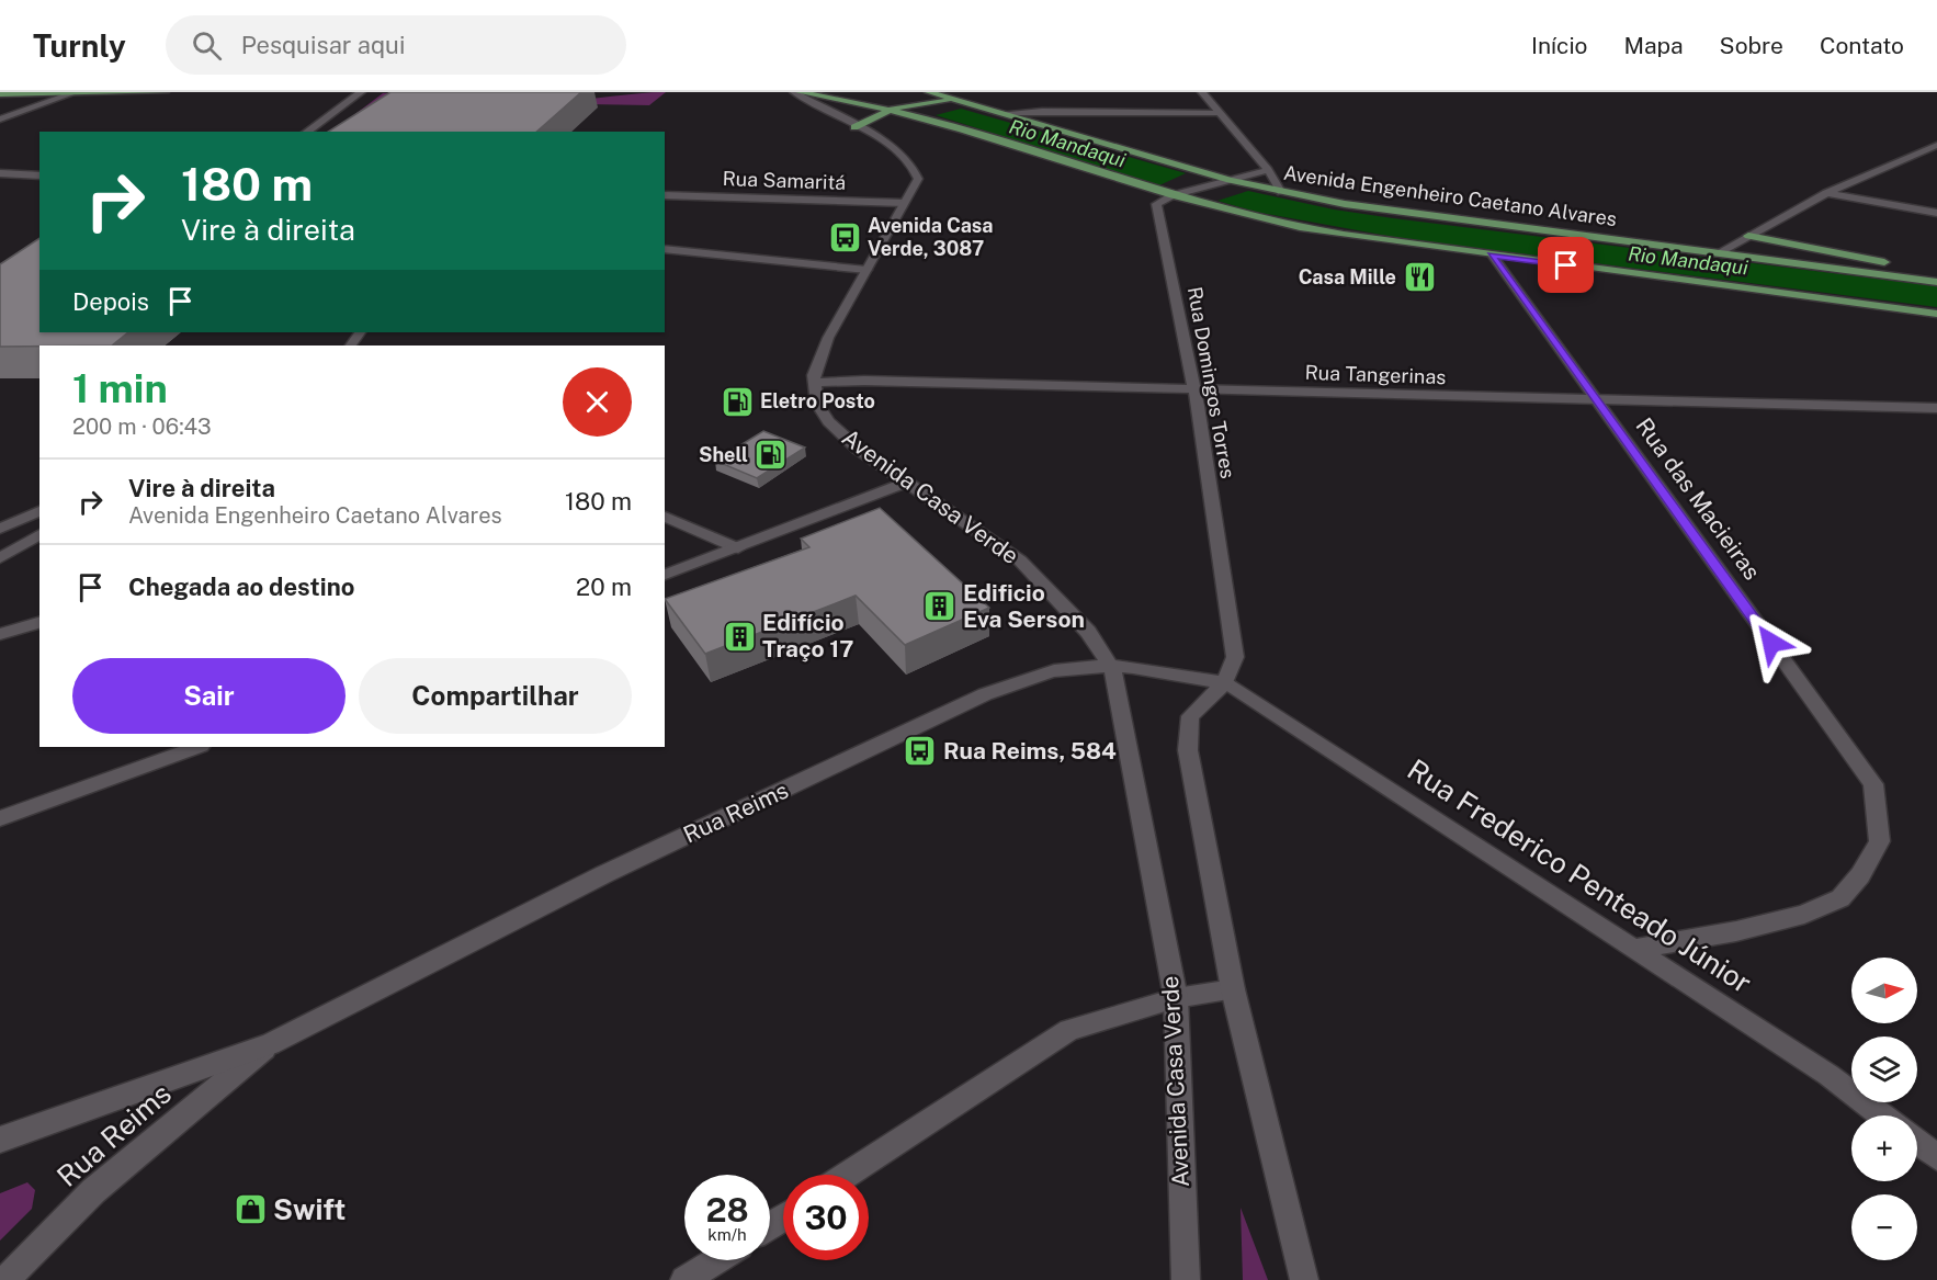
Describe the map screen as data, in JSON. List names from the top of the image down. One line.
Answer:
{"streets":{"main road":["Rua Samaritá","Avenida Engenheiro Caetano Alvares","Rua Tangerinas","Rua Domingos Torres","Avenida Casa Verde","Rua das Macieiras","Rua Reims","Rua Frederico Penteado Júnior"]},"crossings":[["Rua Tangerinas","Rua Domingos Torres"],["Rua Tangerinas","Avenida Casa Verde"],["Rua Tangerinas","Rua das Macieiras"],["Rua Domingos Torres","Rua Reims"],["Rua Domingos Torres","Rua Frederico Penteado Júnior"],["Avenida Casa Verde","Rua Reims"],["Rua das Macieiras","Rua Frederico Penteado Júnior"],["Rua Reims","Rua Frederico Penteado Júnior"]],"water":["Rio Mandaqui"],"places":{"bus stop":["Avenida Casa Verde, 3087","Rua Reims, 584"],"restaurant":["Casa Mille"],"fuel station":["Eletro Posto","Shell"],"building":["Edificio Eva Serson","Edifício Traço 17"],"shop":["Swift"]},"north":"right","page":{"header":"Turnly","search":"Pesquisar aqui","nav":["Início","Mapa","Sobre","Contato"],"turn":["180 m","Vire à direita"],"then":"Depois","heading":["1 min","200 m · 06:43"],"list":[{"name":"Vire à direita","note":"Avenida Engenheiro Caetano Alvares","value":"180 m"},{"name":"Chegada ao destino","value":"20 m"}],"buttons":["Sair","Compartilhar"],"map_buttons":["+","−"],"speed":"28 km/h","limit":"30"}}
